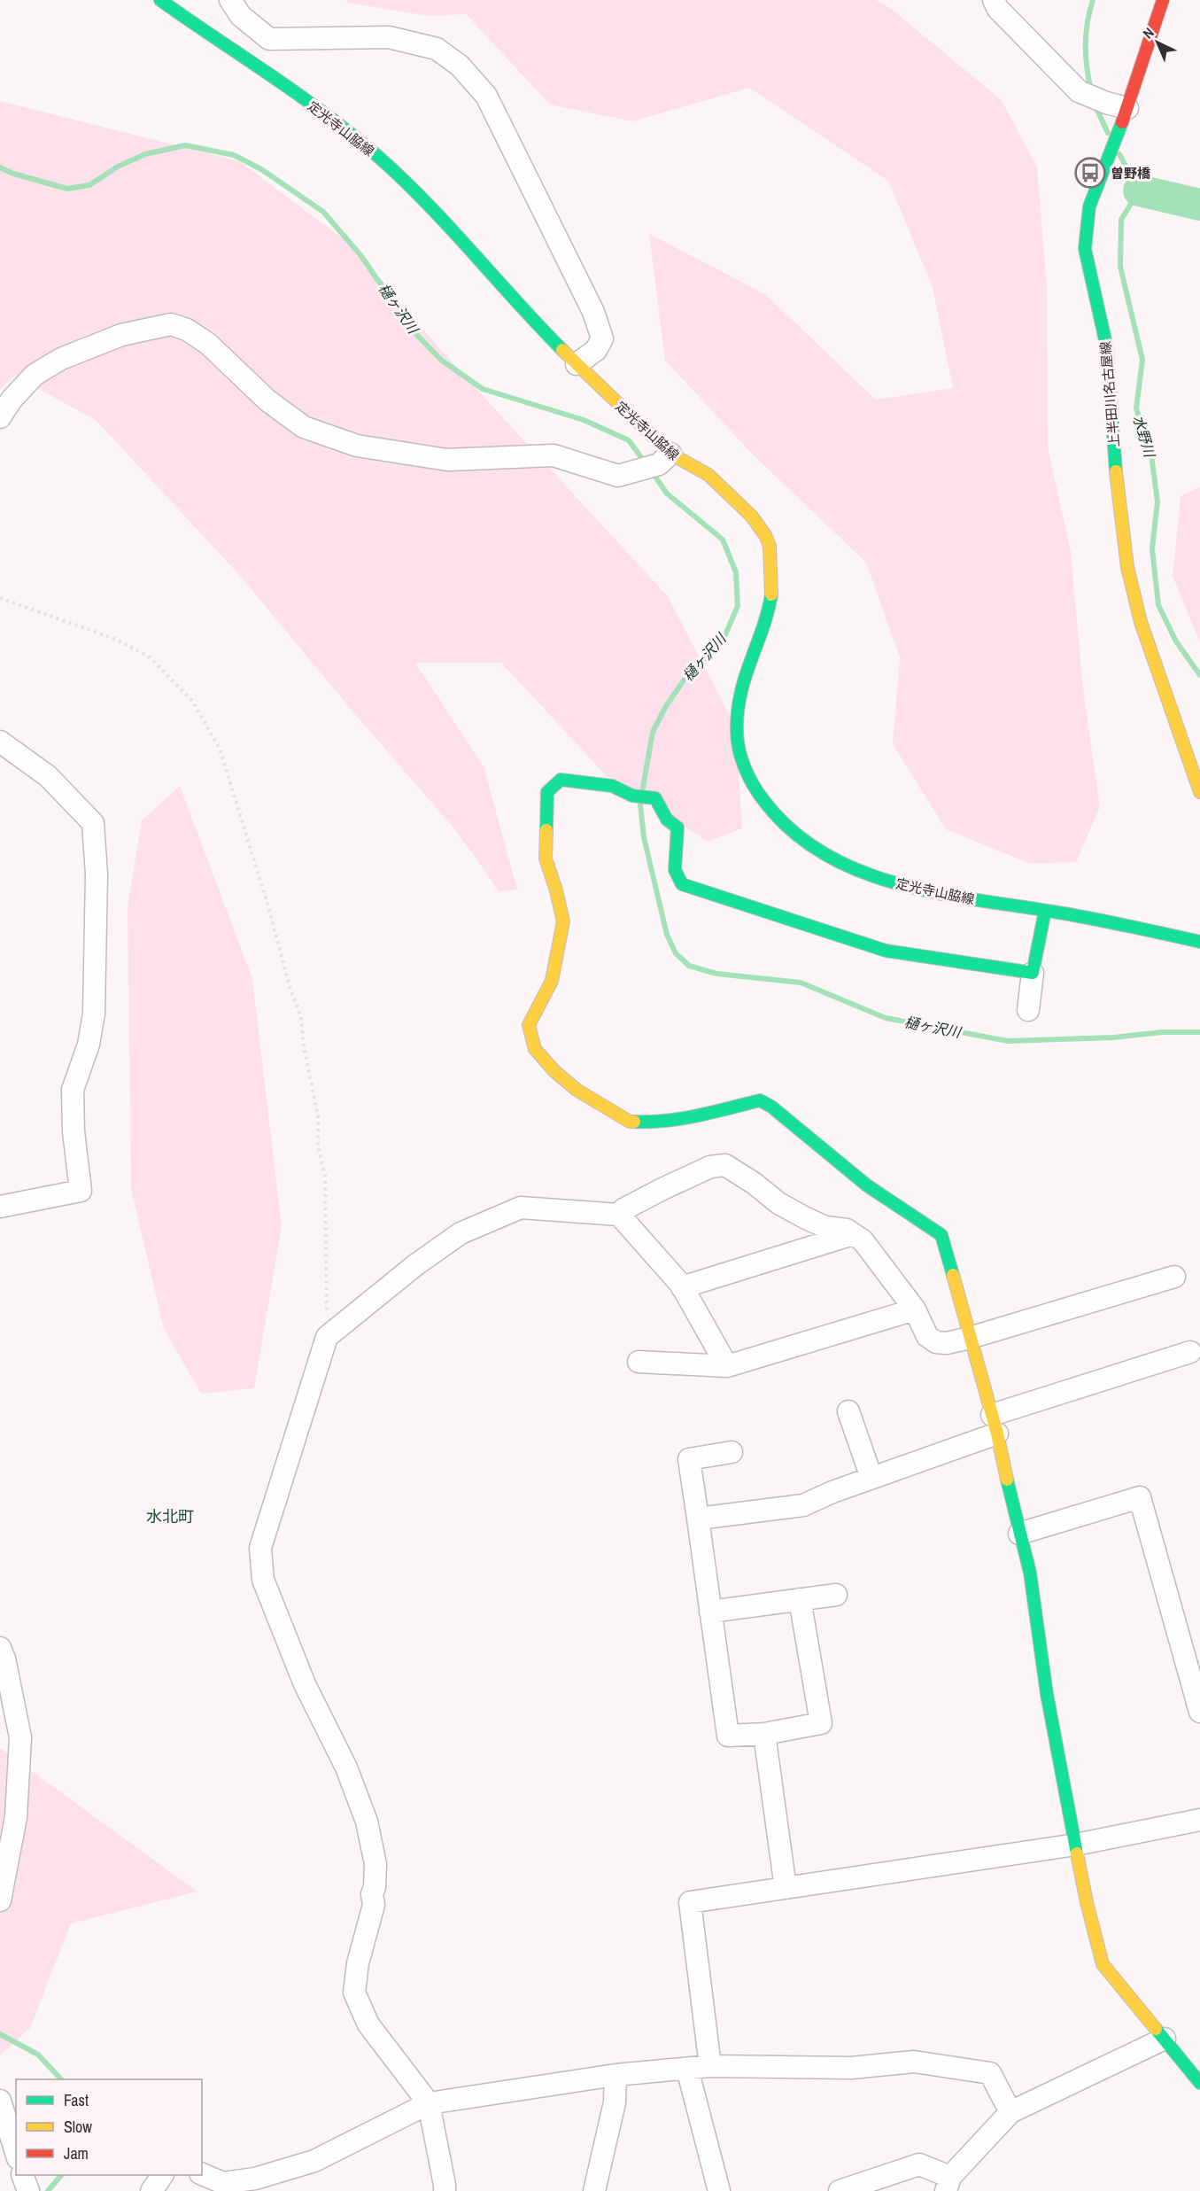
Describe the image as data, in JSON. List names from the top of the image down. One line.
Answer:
{"streets":{"main road":["定光寺山脇線","上半田川名古屋線"]},"districts":["水北町"],"water":["樋ヶ沢川","水野川"],"places":{"bus stop":["曽野橋"]},"legend":["Fast","Slow","Jam"],"north":"top left"}
